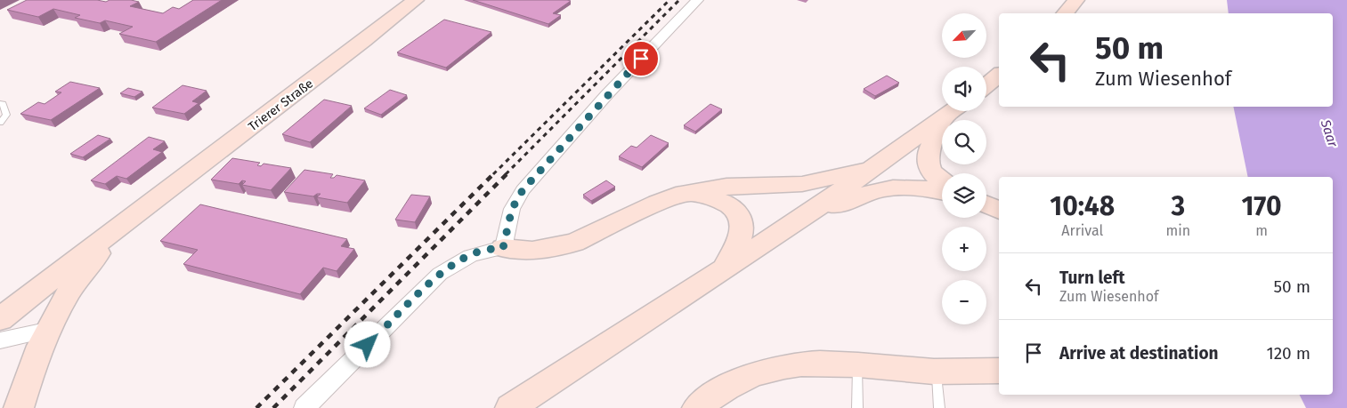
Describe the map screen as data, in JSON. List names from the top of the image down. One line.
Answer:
{"streets":{"main road":["Trierer Straße"]},"water":["Saar"],"north":"bottom left","page":{"map_buttons":["+","−"],"turn":["50 m","Zum Wiesenhof"],"eta":["10:48","Arrival","3","min","170","m"],"list":[{"name":"Turn left","note":"Zum Wiesenhof","value":"50 m"},{"name":"Arrive at destination","value":"120 m"}]}}
